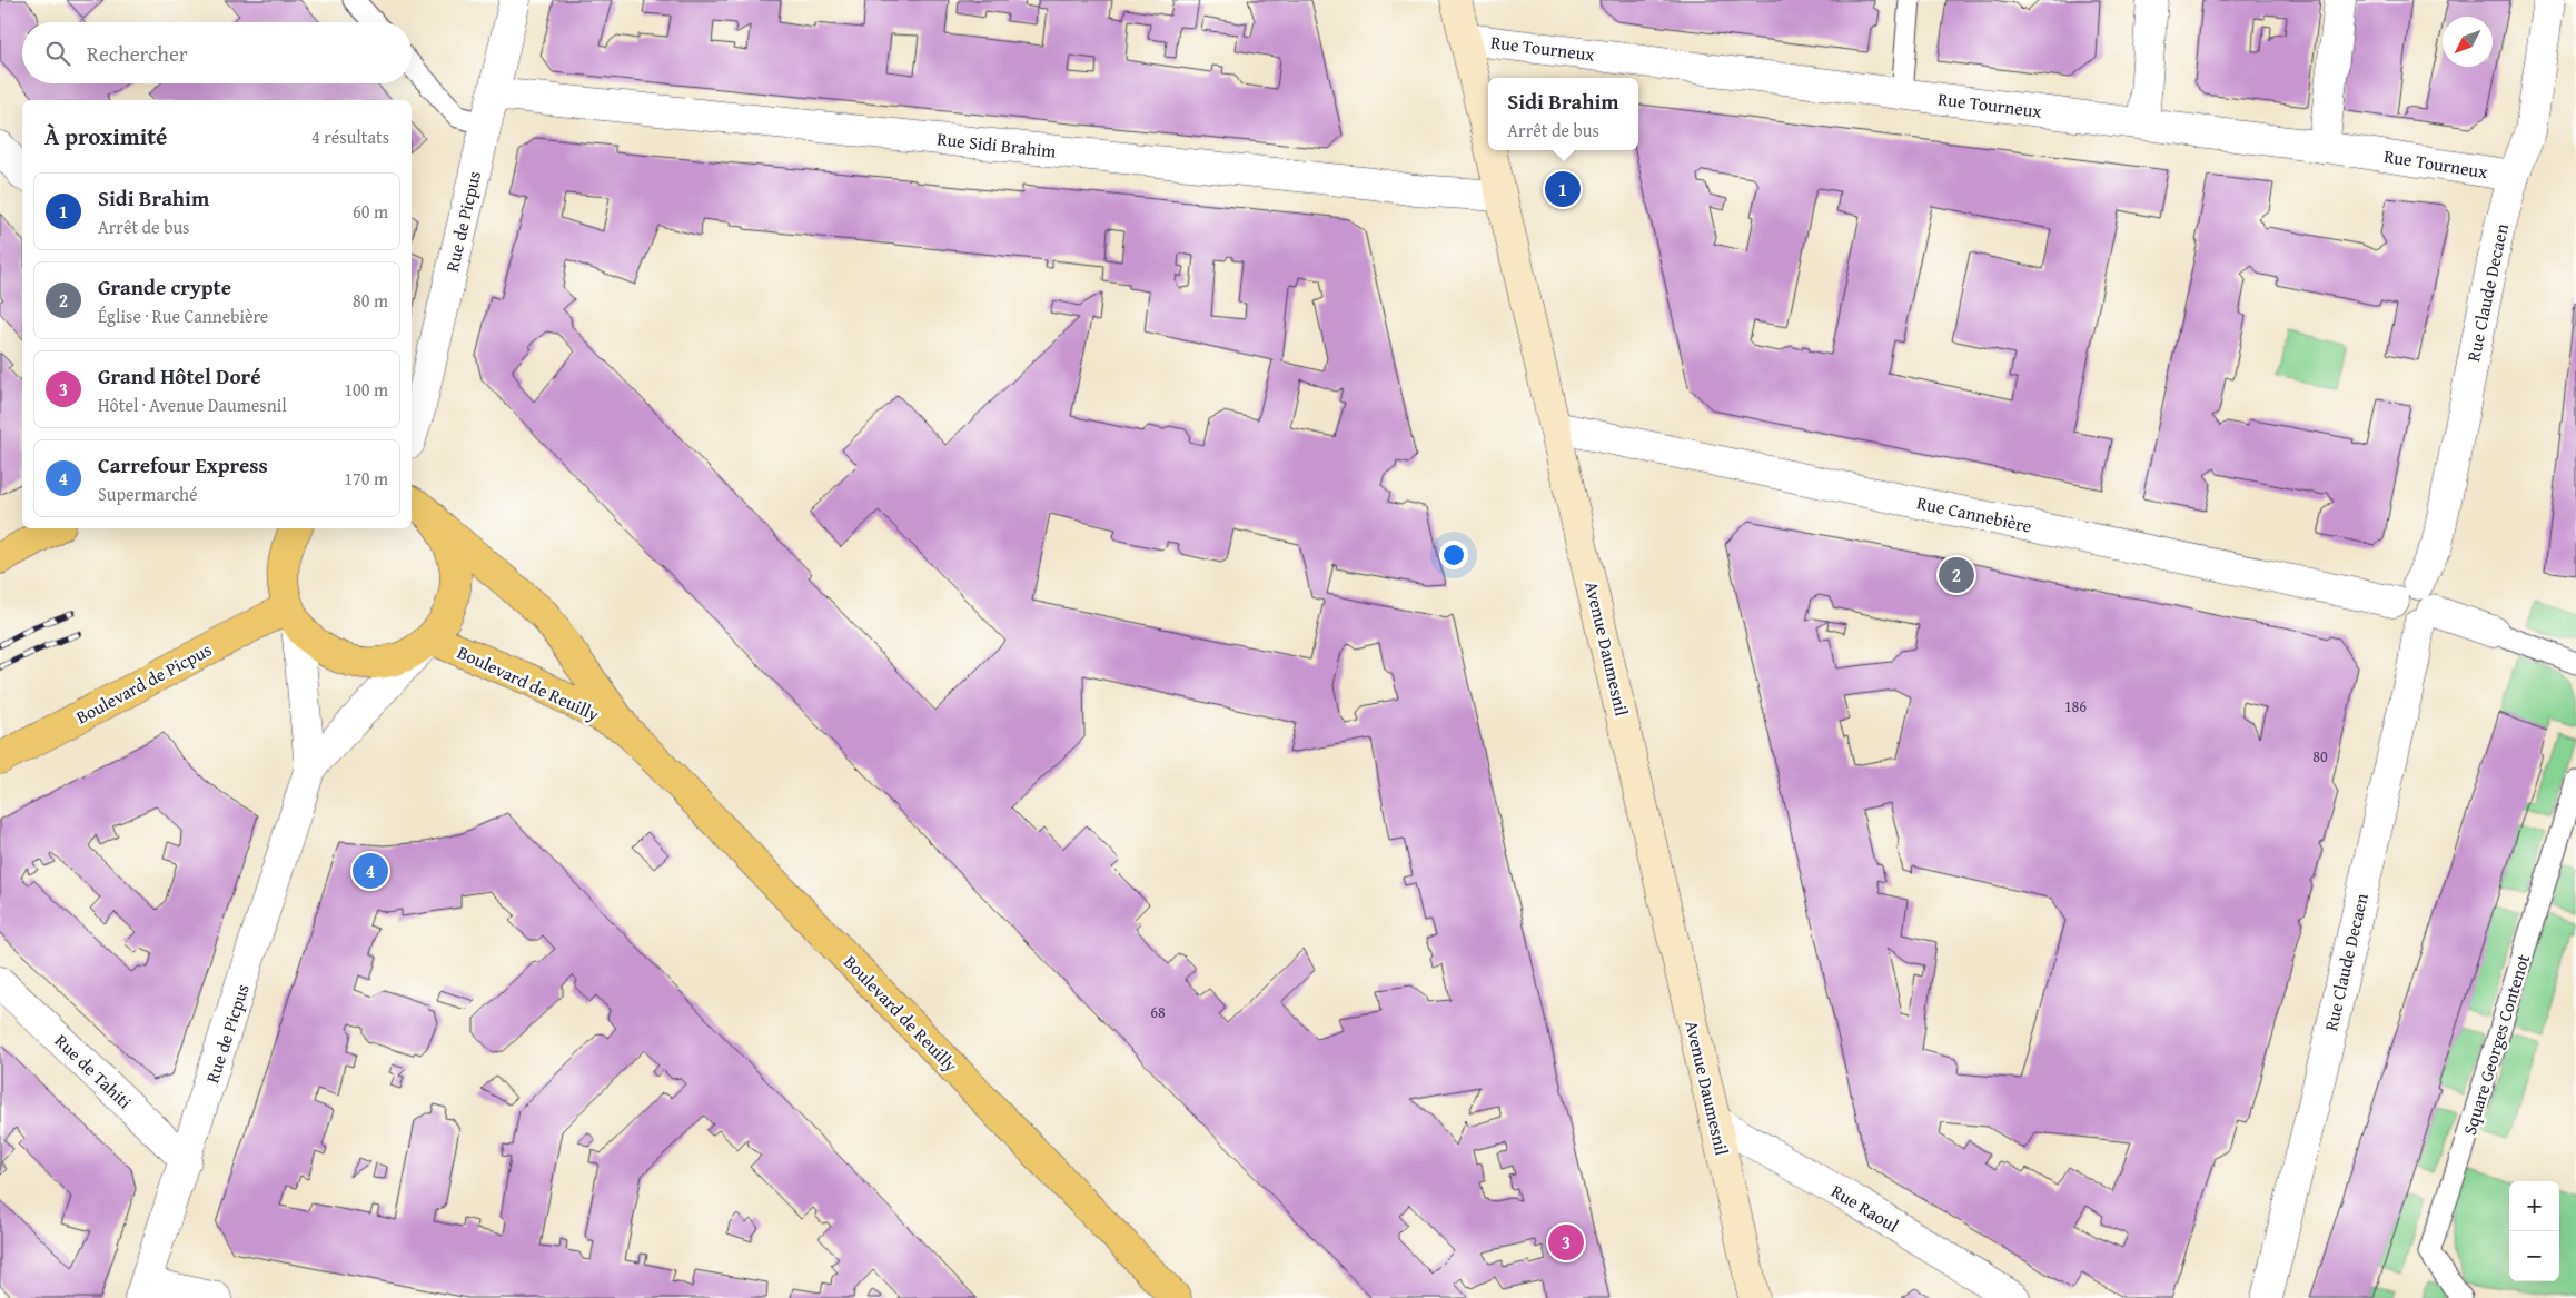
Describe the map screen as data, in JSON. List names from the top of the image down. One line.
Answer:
{"streets":{"main road":["Rue de Picpus","Avenue Daumesnil","Boulevard de Picpus","Boulevard de Reuilly"],"street":["Rue Tourneux","Rue Sidi Brahim","Rue Claude Decaen","Rue Cannebière","Rue de Tahiti","Rue Raoul"],"lane":["Square Georges Contenot"]},"crossings":[["Rue Tourneux","Rue Claude Decaen"],["Rue Tourneux","Avenue Daumesnil"],["Rue Sidi Brahim","Rue de Picpus"],["Rue Sidi Brahim","Avenue Daumesnil"],["Rue de Picpus","Boulevard de Picpus"],["Rue de Picpus","Boulevard de Reuilly"],["Rue de Picpus","Rue de Tahiti"],["Rue Claude Decaen","Rue Cannebière"],["Rue Cannebière","Avenue Daumesnil"],["Avenue Daumesnil","Rue Raoul"]],"house_numbers":["186","80","68"],"north":"bottom left","page":{"search":"Rechercher","popup":["Sidi Brahim","Arrêt de bus"],"heading":["À proximité","4 résultats"],"pins":["1","2","4","3"],"list":[{"mark":"1","name":"Sidi Brahim","note":"Arrêt de bus","value":"60 m"},{"mark":"2","name":"Grande crypte","note":"Église · Rue Cannebière","value":"80 m"},{"mark":"3","name":"Grand Hôtel Doré","note":"Hôtel · Avenue Daumesnil","value":"100 m"},{"mark":"4","name":"Carrefour Express","note":"Supermarché","value":"170 m"}],"map_buttons":["+","−"]}}
